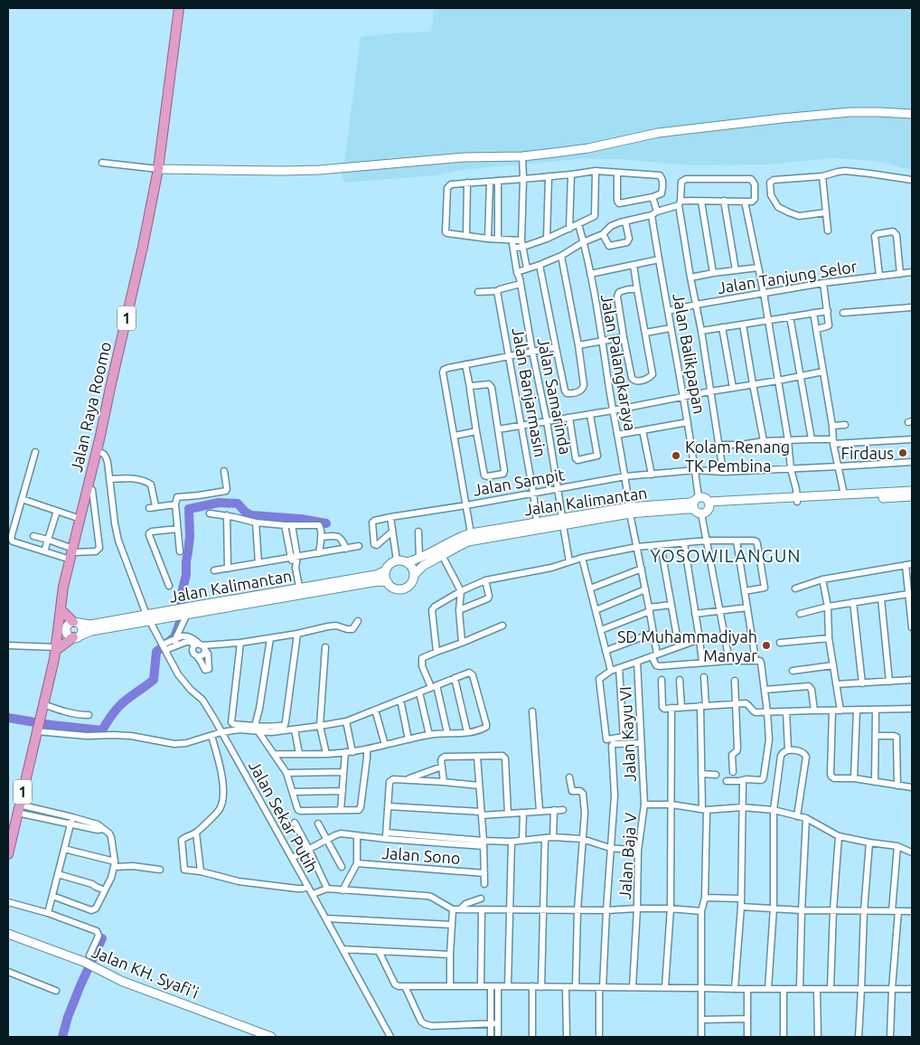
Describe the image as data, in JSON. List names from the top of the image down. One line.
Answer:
{"streets":{"highway":["1","Jalan Raya Roomo"],"main road":["Jalan Kalimantan","Jalan KH. Syafi'i"],"street":["Jalan Tanjung Selor","Jalan Balikpapan","Jalan Palangkaraya","Jalan Banjarmasin","Jalan Samarinda","Jalan Sampit","Jalan Kayu VI","Jalan Sekar Putih","Jalan Sono","Jalan Baja V"]},"crossings":[["Jalan Tanjung Selor","Jalan Balikpapan"],["1","Jalan Raya Roomo"],["1","Jalan Kalimantan"],["Jalan Balikpapan","Jalan Sampit"],["Jalan Balikpapan","Jalan Kalimantan"],["Jalan Palangkaraya","Jalan Sampit"],["Jalan Palangkaraya","Jalan Kalimantan"],["Jalan Banjarmasin","Jalan Sampit"],["Jalan Banjarmasin","Jalan Kalimantan"],["Jalan Samarinda","Jalan Sampit"],["Jalan Samarinda","Jalan Kalimantan"],["Jalan Raya Roomo","Jalan Kalimantan"],["Jalan Raya Roomo","Jalan Sekar Putih"],["Jalan Kalimantan","Jalan Sekar Putih"],["Jalan Kayu VI","Jalan Baja V"]],"districts":["YOSOWILANGUN"],"places":["Firdaus","Kolam Renang TK Pembina","SD Muhammadiyah Manyar"]}
